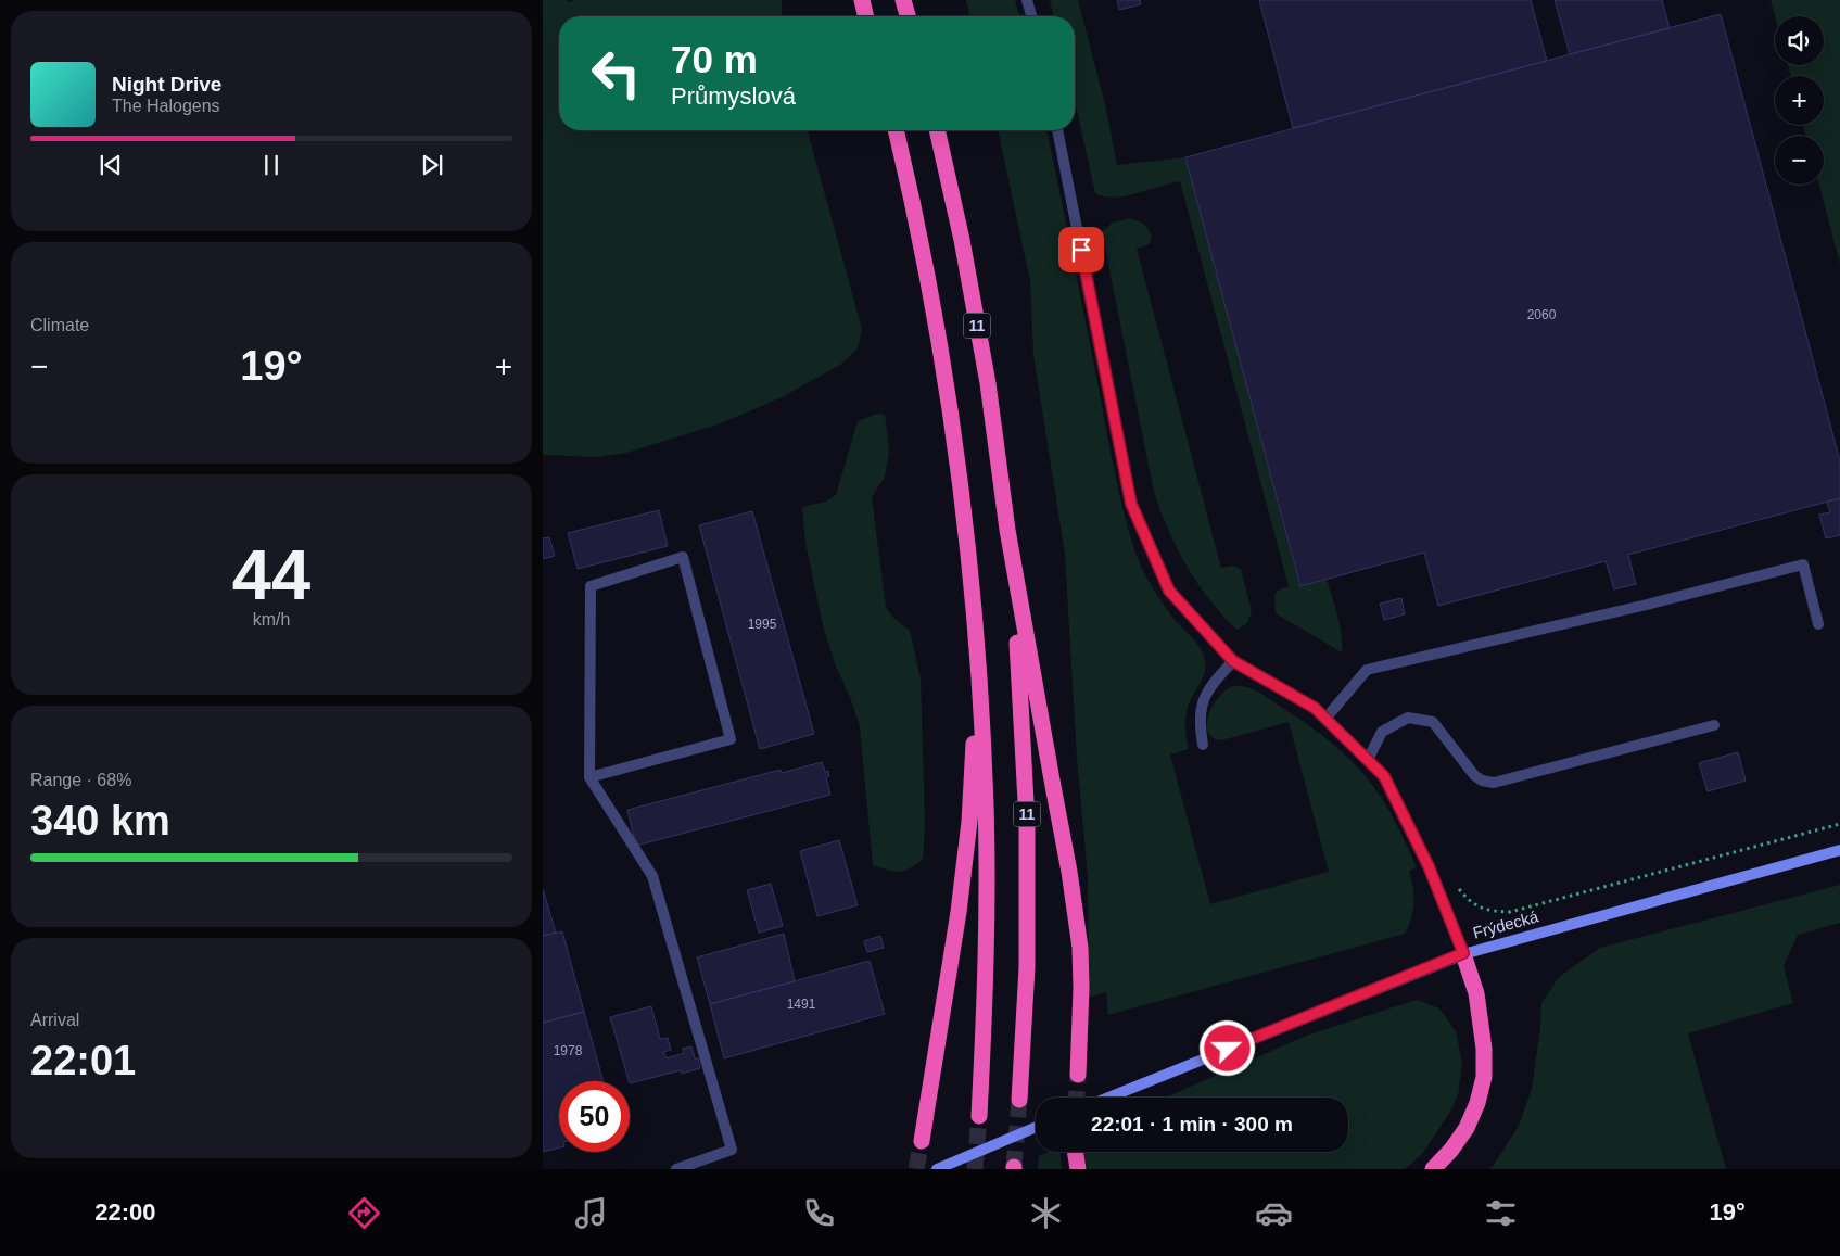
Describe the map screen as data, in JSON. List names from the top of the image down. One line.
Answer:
{"streets":{"highway":["11"],"main road":["Frýdecká"]},"house_numbers":["2060","1995","1491","1978"],"page":{"map_buttons":["+","−"],"turn":["70 m","Průmyslová"],"song":["Night Drive","The Halogens"],"tile":["Climate",["44","km/h"],["Range · 68%","340 km"],["Arrival","22:01"]],"heat":["−","19°","+"],"limit":"50","trip":"22:01 · 1 min · 300 m","tabs":["22:00","19°"]}}
